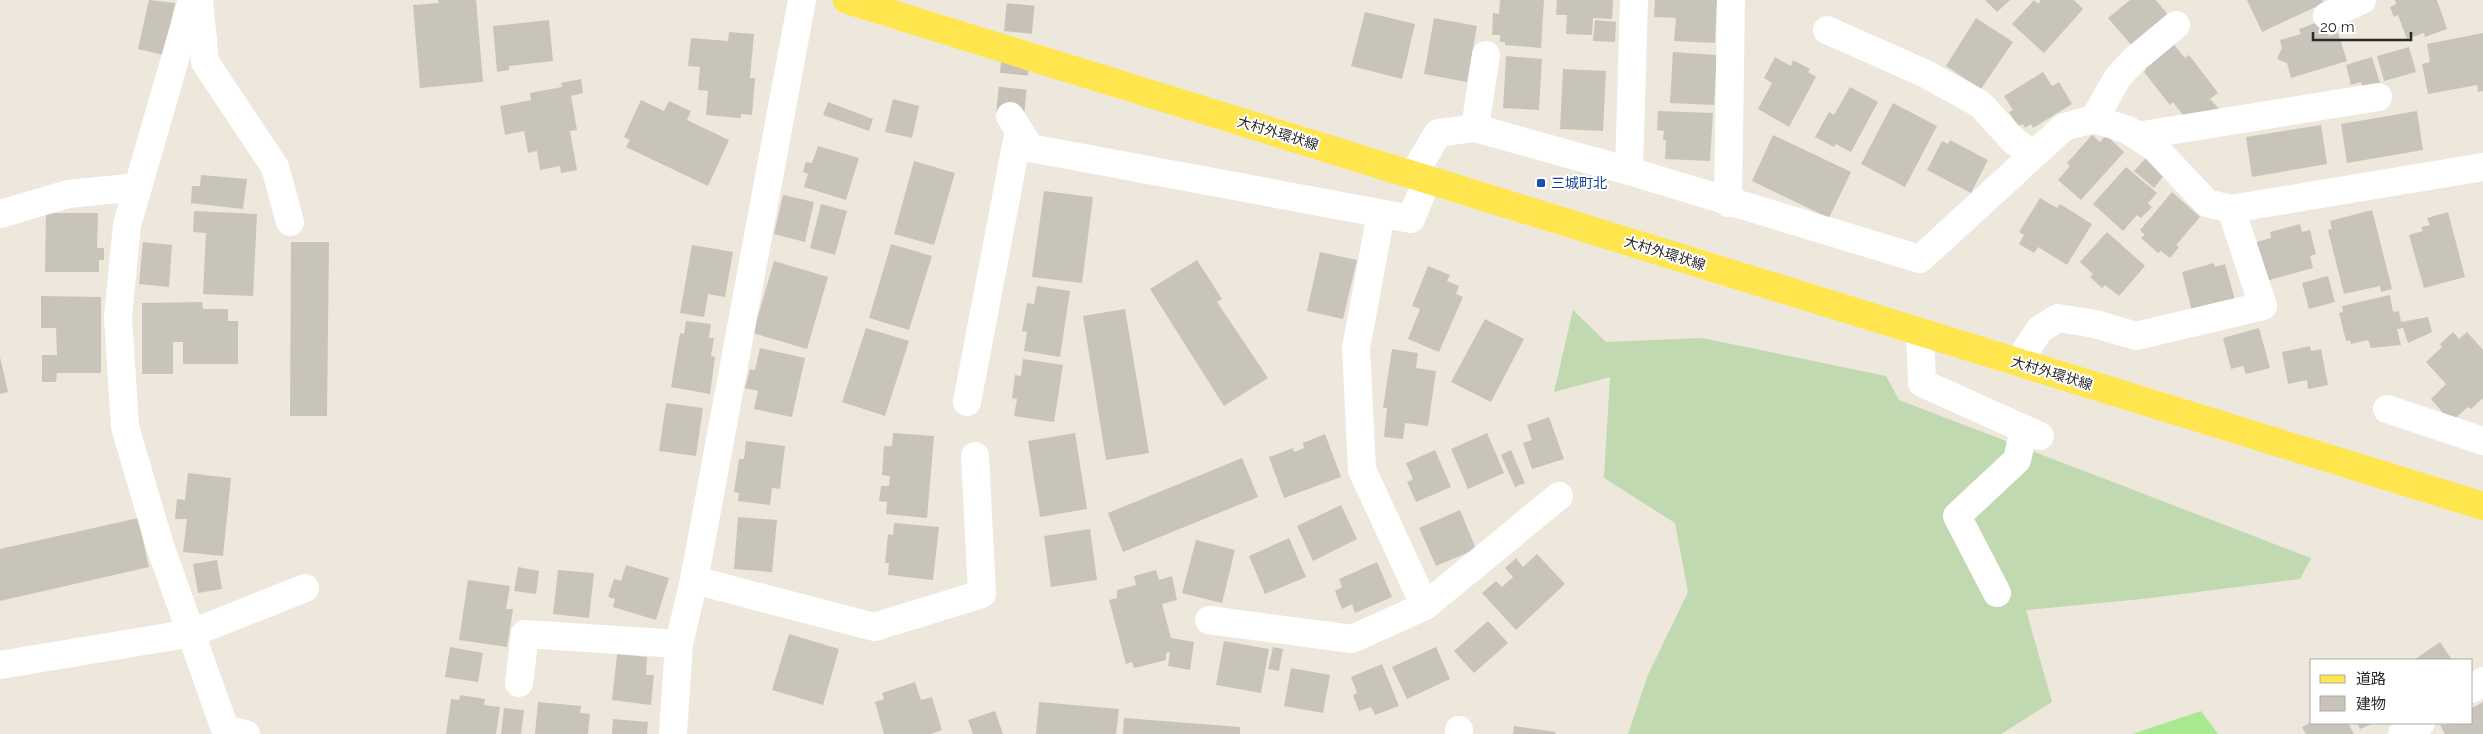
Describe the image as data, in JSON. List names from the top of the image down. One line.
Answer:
{"streets":{"main road":["大村外環状線"]},"places":{"transit":["三城町北"]},"legend":["道路","建物"],"scale_bar":"20 m"}
